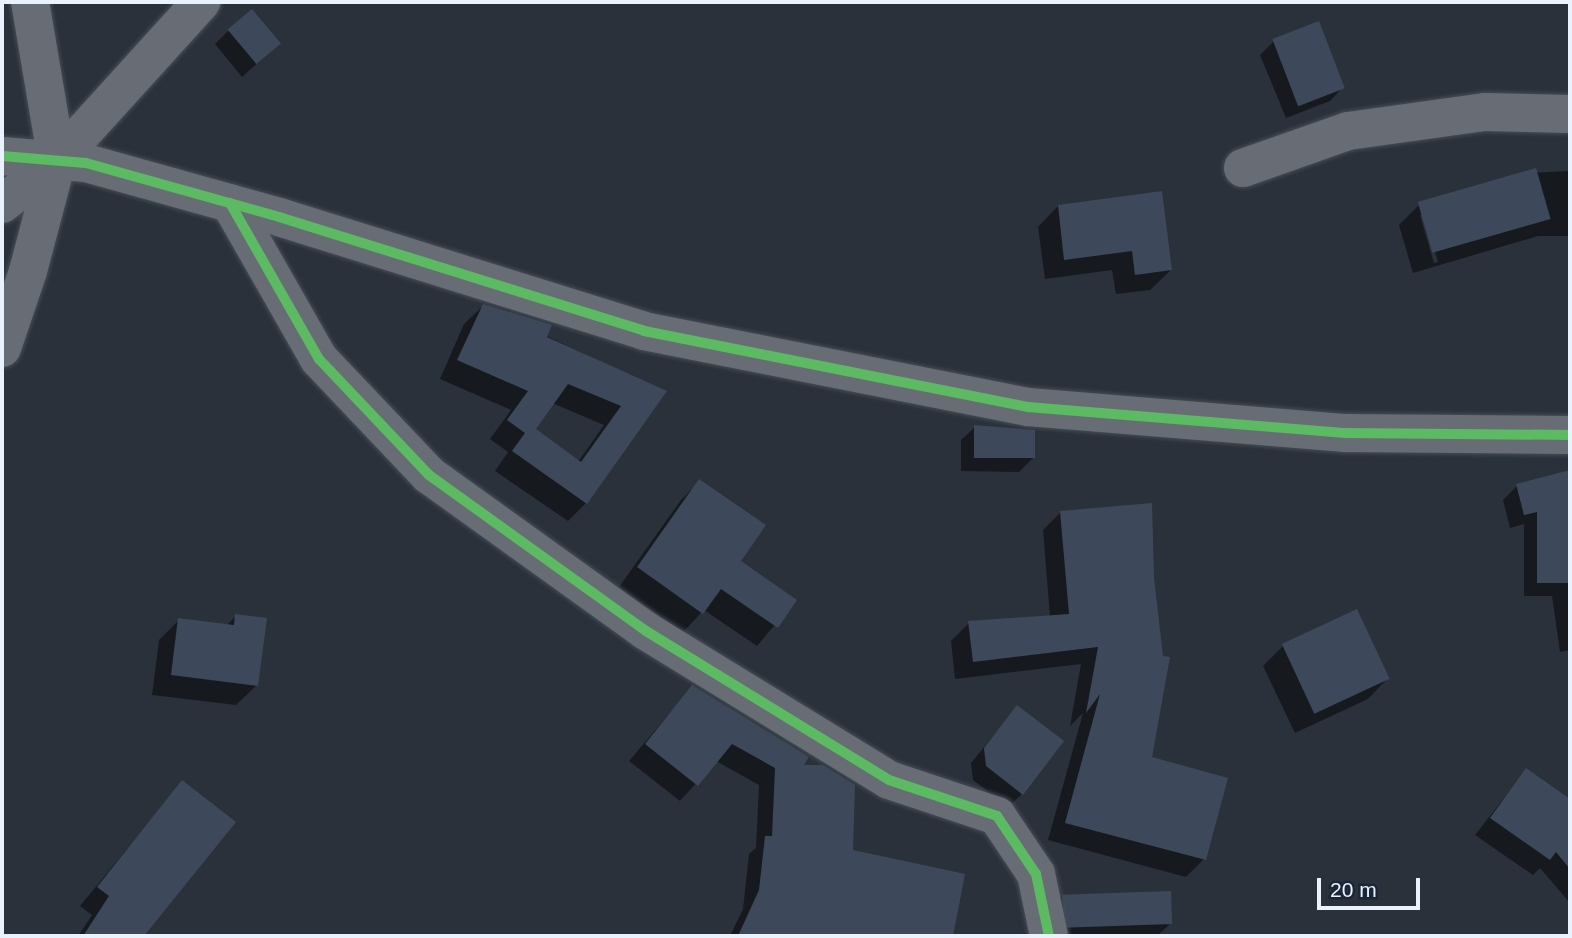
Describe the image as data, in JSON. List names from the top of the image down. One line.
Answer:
{"scale_bar":"20 m"}
